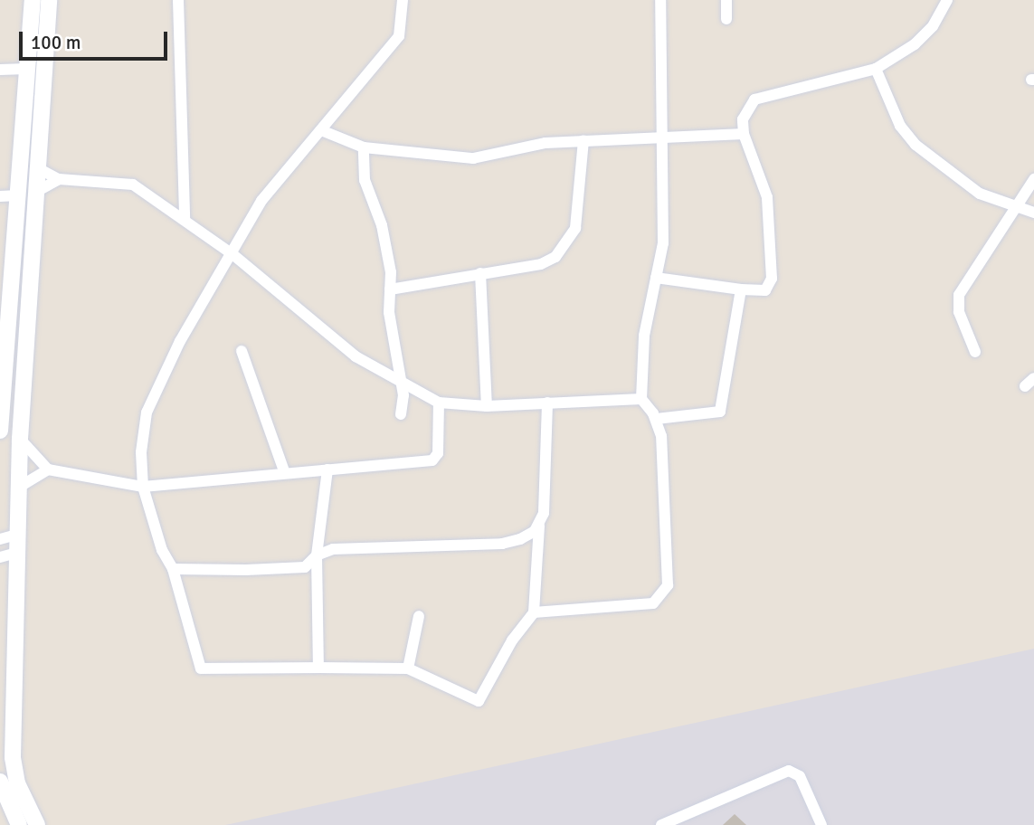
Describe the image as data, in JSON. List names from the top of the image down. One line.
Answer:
{"scale_bar":"100 m"}
